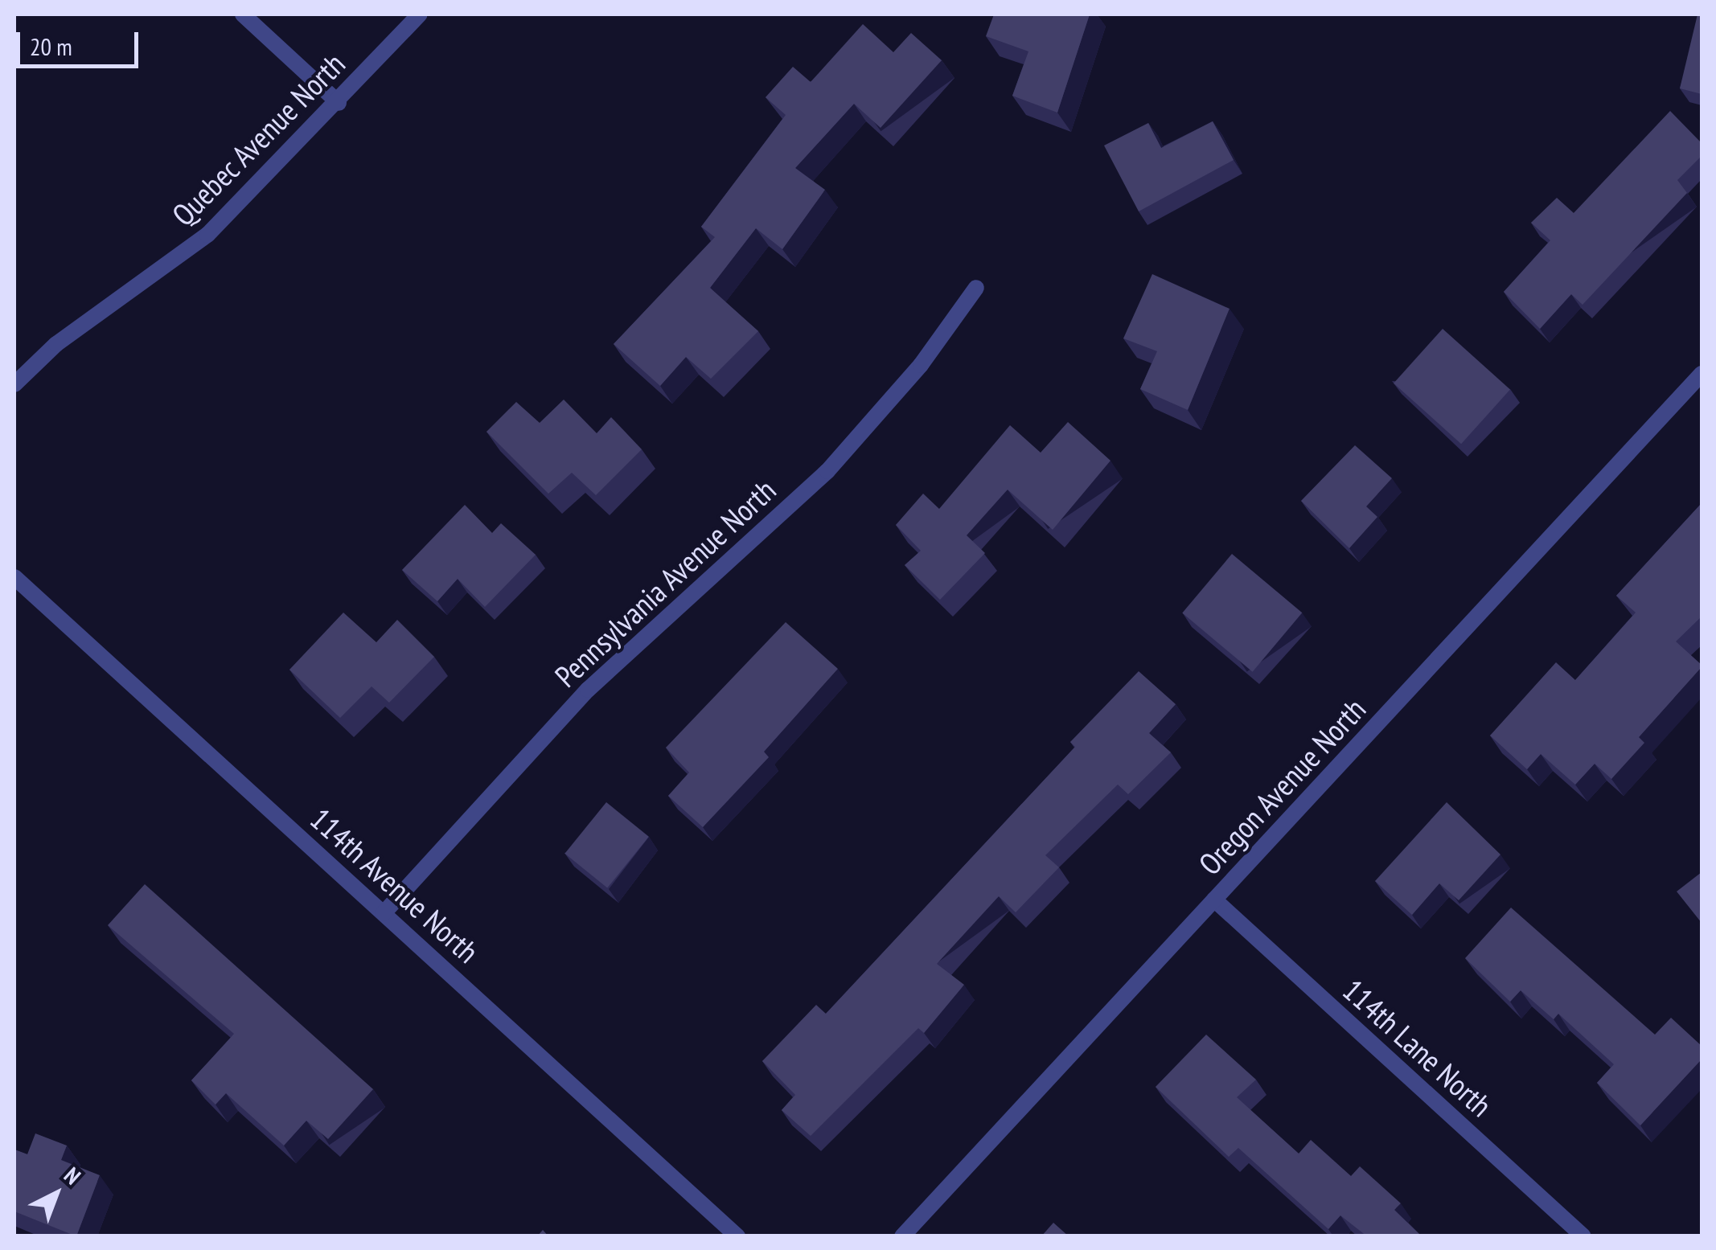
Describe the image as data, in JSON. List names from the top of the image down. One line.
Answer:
{"streets":{"street":["Quebec Avenue North","Pennsylvania Avenue North","Oregon Avenue North","114th Avenue North","114th Lane North"]},"crossings":[["Pennsylvania Avenue North","114th Avenue North"],["Oregon Avenue North","114th Lane North"]],"scale_bar":"20 m","north":"top right"}
